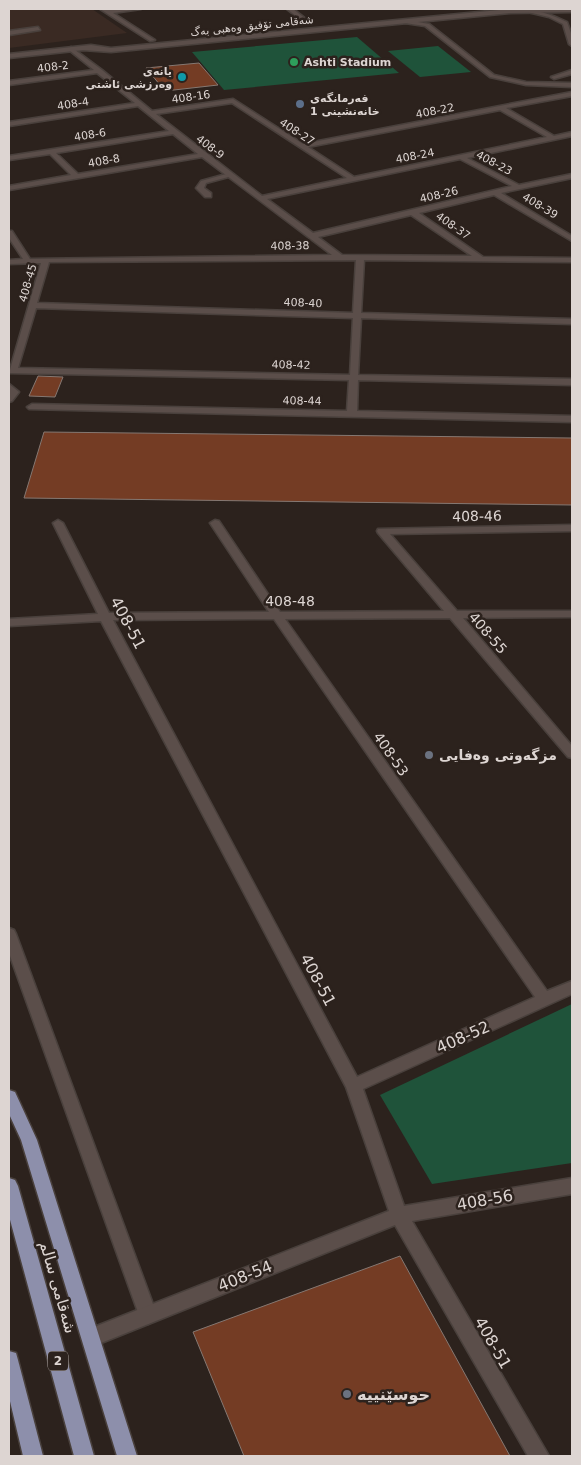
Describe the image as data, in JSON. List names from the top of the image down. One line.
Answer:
{"streets":{"main road":["شەقامی سالم","2"],"street":["شەقامی تۆفیق وەهبی بەگ","408-2","408-16","408-4","408-22","408-27","408-6","408-9","408-24","408-8","408-23","408-26","408-39","408-37","408-38","408-45","408-40","408-42","408-44","408-46","408-48","408-51","408-55","408-53","408-52","408-56","408-54"]},"crossings":[["شەقامی تۆفیق وەهبی بەگ","408-9"],["408-2","408-9"],["408-16","408-27"],["408-16","408-9"],["408-4","408-9"],["408-22","408-27"],["408-27","408-24"],["408-6","408-9"],["408-9","408-24"],["408-9","408-8"],["408-9","408-26"],["408-9","408-38"],["408-24","408-23"],["408-23","408-26"],["408-26","408-39"],["408-26","408-37"],["408-37","408-38"],["408-38","408-45"],["408-45","408-40"],["408-45","408-42"],["408-46","408-55"],["408-48","408-51"],["408-48","408-55"],["408-48","408-53"],["408-51","408-52"],["408-51","408-56"],["408-51","408-54"],["408-53","408-52"],["408-56","408-54"]],"places":["Ashti Stadium","یانەی وەرزشی ئاشتی","فەرمانگەی خانەنشینی 1","مزگەوتی وەفایی","حوسێنییە"]}
